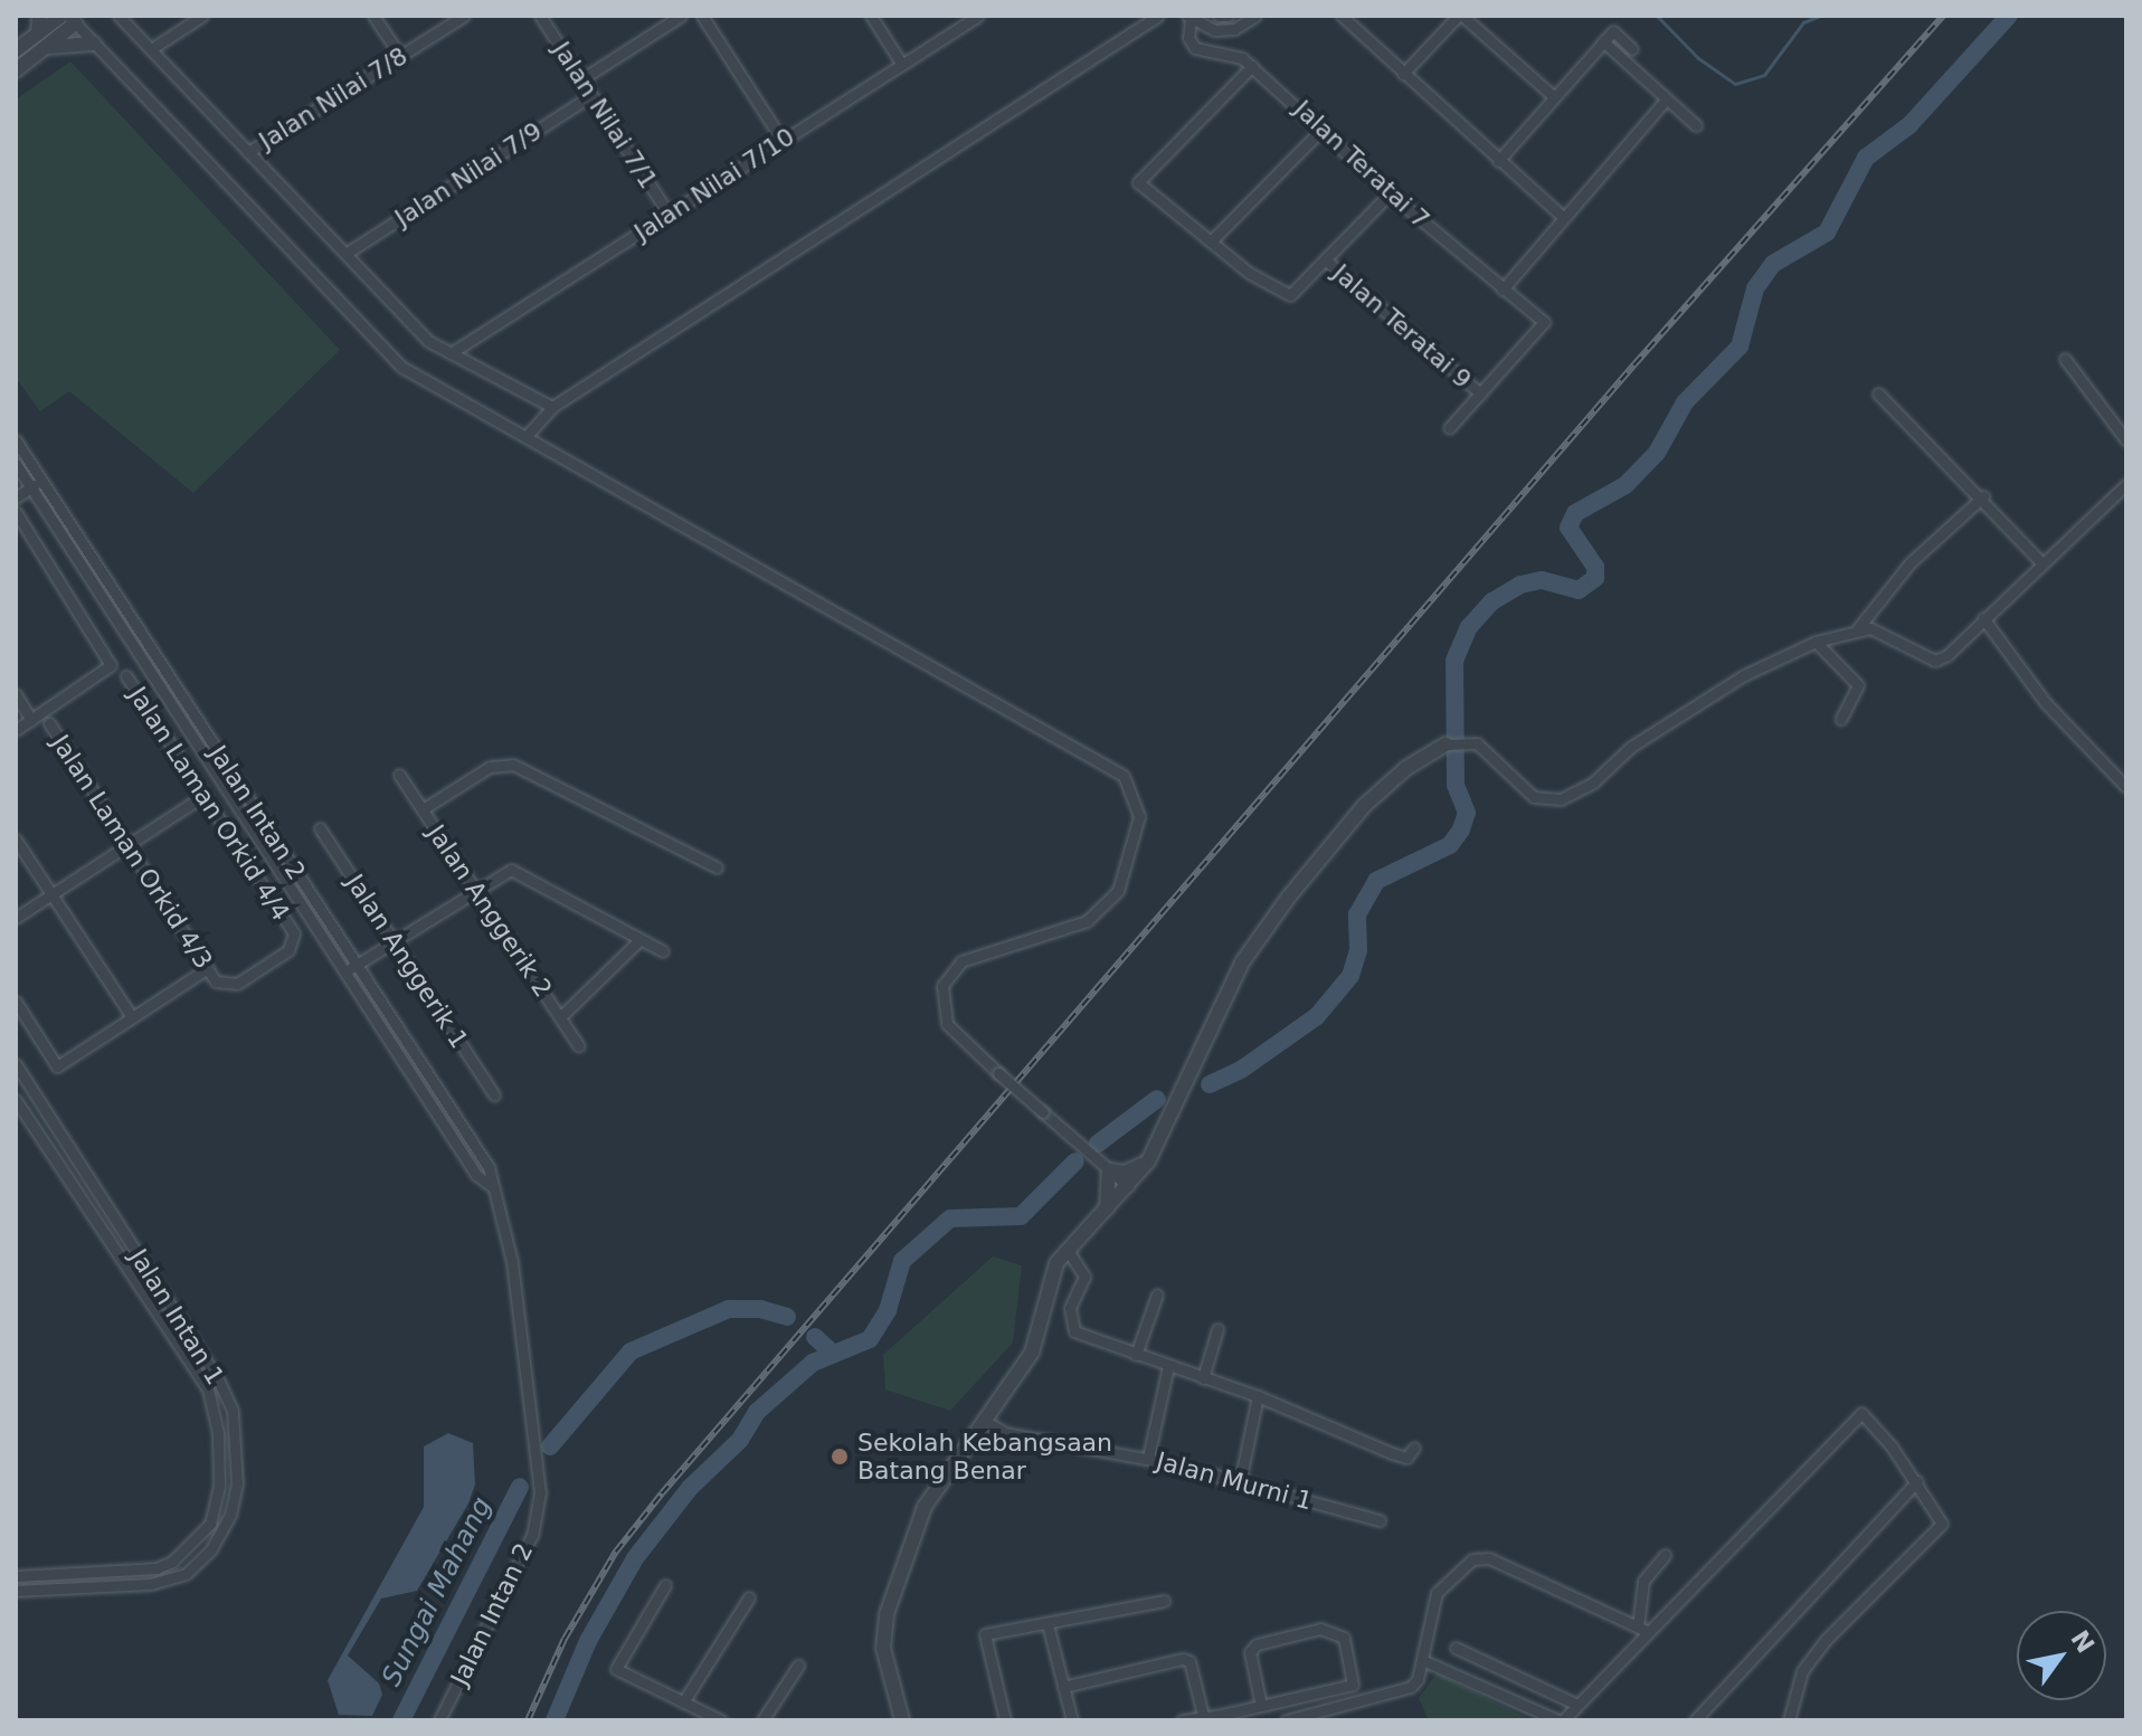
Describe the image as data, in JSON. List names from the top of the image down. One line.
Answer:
{"streets":{"street":["Jalan Nilai 7/8","Jalan Nilai 7/1","Jalan Teratai 7","Jalan Nilai 7/9","Jalan Nilai 7/10","Jalan Teratai 9","Jalan Laman Orkid 4/4","Jalan Intan 2","Jalan Laman Orkid 4/3","Jalan Anggerik 2","Jalan Anggerik 1","Jalan Intan 1","Jalan Murni 1"]},"crossings":[["Jalan Nilai 7/1","Jalan Nilai 7/9"],["Jalan Nilai 7/1","Jalan Nilai 7/10"],["Jalan Teratai 7","Jalan Teratai 9"],["Jalan Laman Orkid 4/4","Jalan Laman Orkid 4/3"]],"water":["Sungai Mahang"],"places":["Sekolah Kebangsaan Batang Benar"],"north":"top right"}
